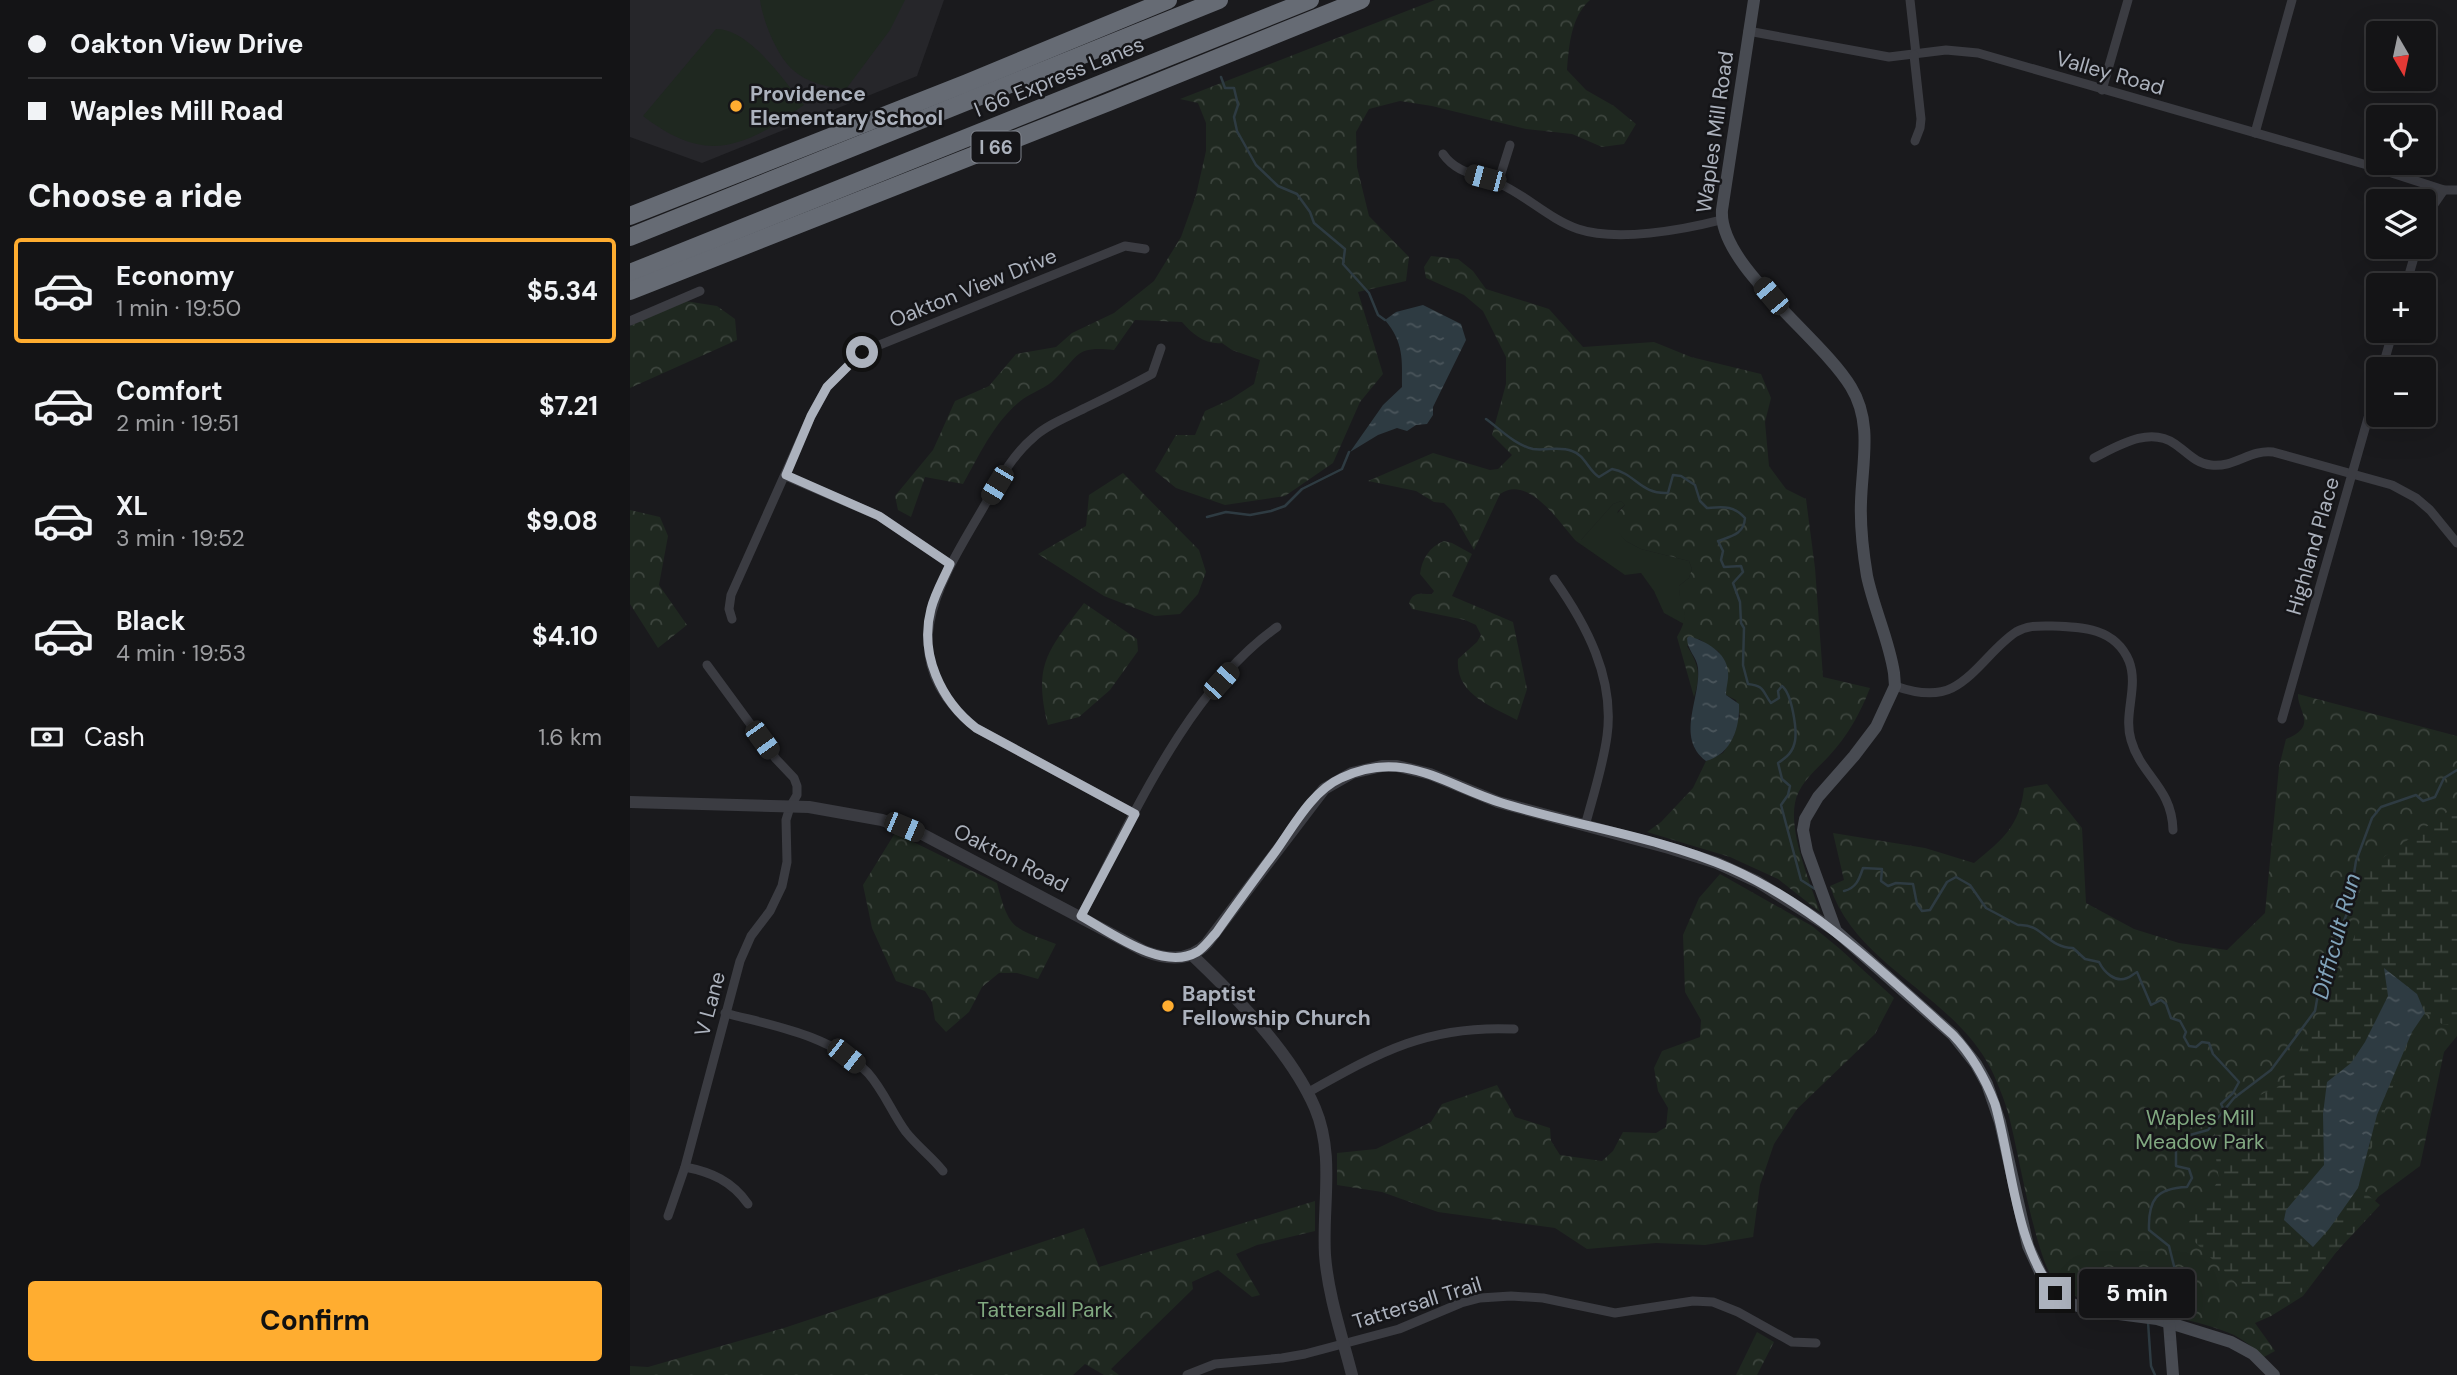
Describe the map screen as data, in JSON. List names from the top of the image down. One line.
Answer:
{"streets":{"highway":["I 66 Express Lanes","I 66"],"main road":["Waples Mill Road"],"street":["Valley Road","Oakton View Drive","Highland Place","Oakton Road","V Lane","Tattersall Trail"]},"crossings":[["Valley Road","Waples Mill Road"],["Oakton Road","V Lane"]],"water":["Difficult Run"],"parks":["Waples Mill Meadow Park","Tattersall Park"],"places":["Providence Elementary School","Baptist Fellowship Church"],"north":"bottom","page":{"banner":["Oakton View Drive","Waples Mill Road"],"map_buttons":["+","−"],"heading":"Choose a ride","list":[{"name":"Economy","note":"1 min · 19:50","value":"$5.34"},{"name":"Comfort","note":"2 min · 19:51","value":"$7.21"},{"name":"XL","note":"3 min · 19:52","value":"$9.08"},{"name":"Black","note":"4 min · 19:53","value":"$4.10"}],"pay":["Cash","1.6 km"],"buttons":"Confirm","bubble":"5 min"}}
